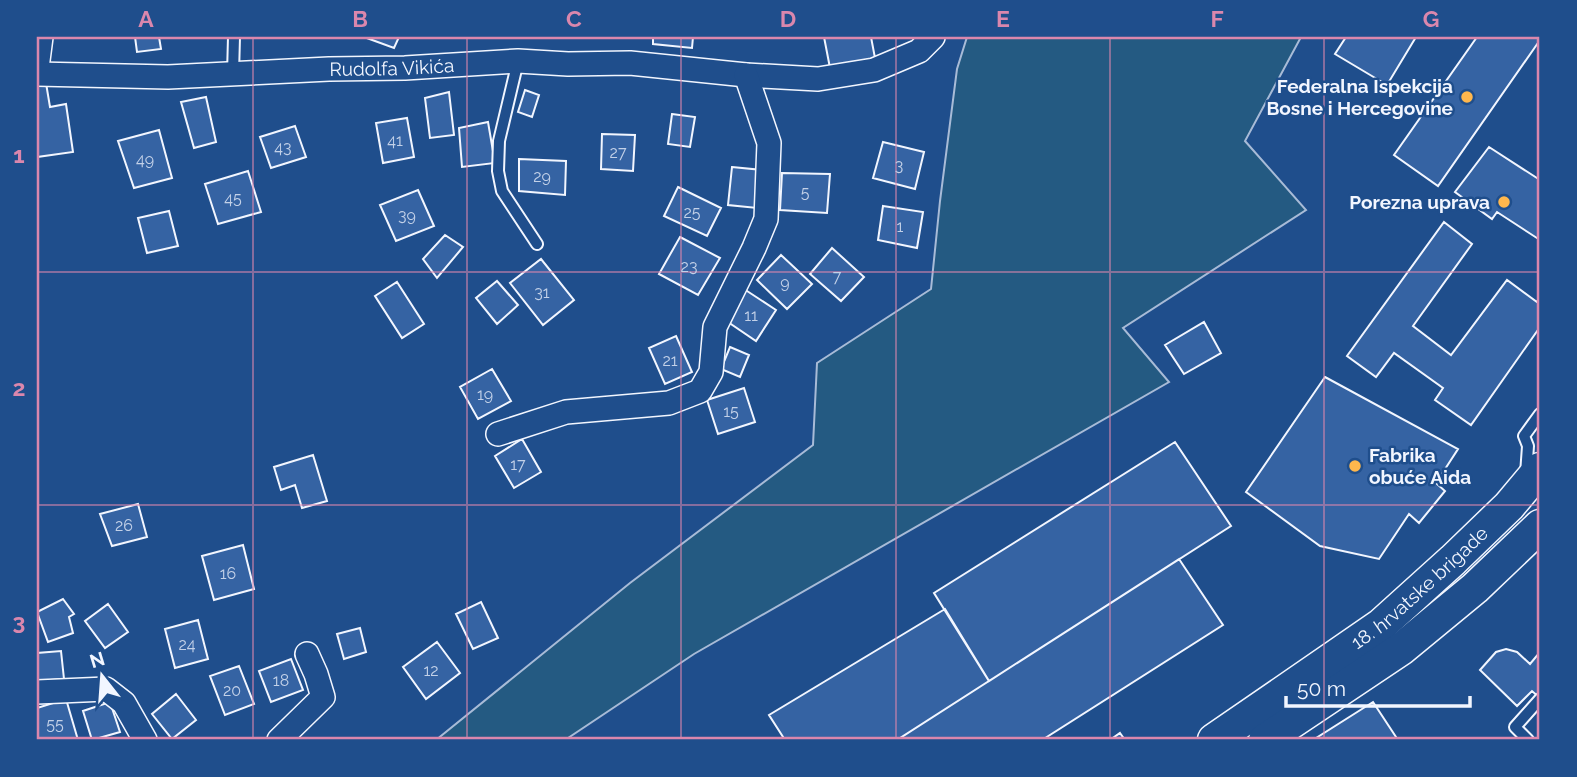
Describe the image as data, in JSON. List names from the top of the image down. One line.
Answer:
{"streets":{"main road":["18. hrvatske brigade"],"street":["Rudolfa Vikića"]},"places":["Federalna Ispekcija Bosne i Hercegovine","Porezna uprava","Fabrika obuće Aida"],"house_numbers":["41","43","27","49","3","29","5","45","25","39","1","23","7","9","31","11","21","19","15","17","26","16","24","12","18","20","55"],"scale_bar":"50 m","north":"top","grid":{"columns":["A","B","C","D","E","F","G"],"rows":["1","2","3"]}}
